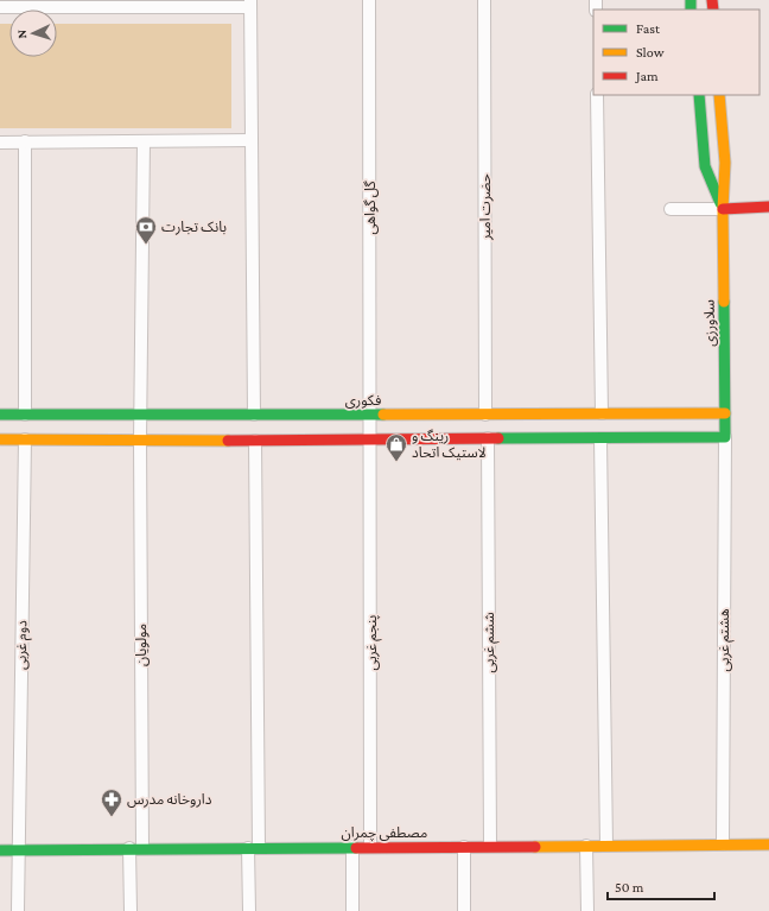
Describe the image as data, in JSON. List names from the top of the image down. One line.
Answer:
{"streets":{"street":["حضرت امیر","گل گواهی","سلاورزی","فکوری","هشتم غربی","پنجم غربی","ششم غربی","دوم غربی","مولویان","مصطفی چمران"]},"crossings":[["حضرت امیر","فکوری"],["گل گواهی","فکوری"],["گل گواهی","پنجم غربی"],["سلاورزی","فکوری"],["سلاورزی","هشتم غربی"],["فکوری","مولویان"],["هشتم غربی","مصطفی چمران"],["پنجم غربی","مصطفی چمران"],["ششم غربی","مصطفی چمران"],["دوم غربی","مصطفی چمران"],["مولویان","مصطفی چمران"]],"places":{"bank":["بانک تجارت"],"shop":["رینگ و لاستیک اتحاد"],"pharmacy":["داروخانه مدرس"]},"legend":["Fast","Slow","Jam"],"scale_bar":"50 m","north":"left"}
